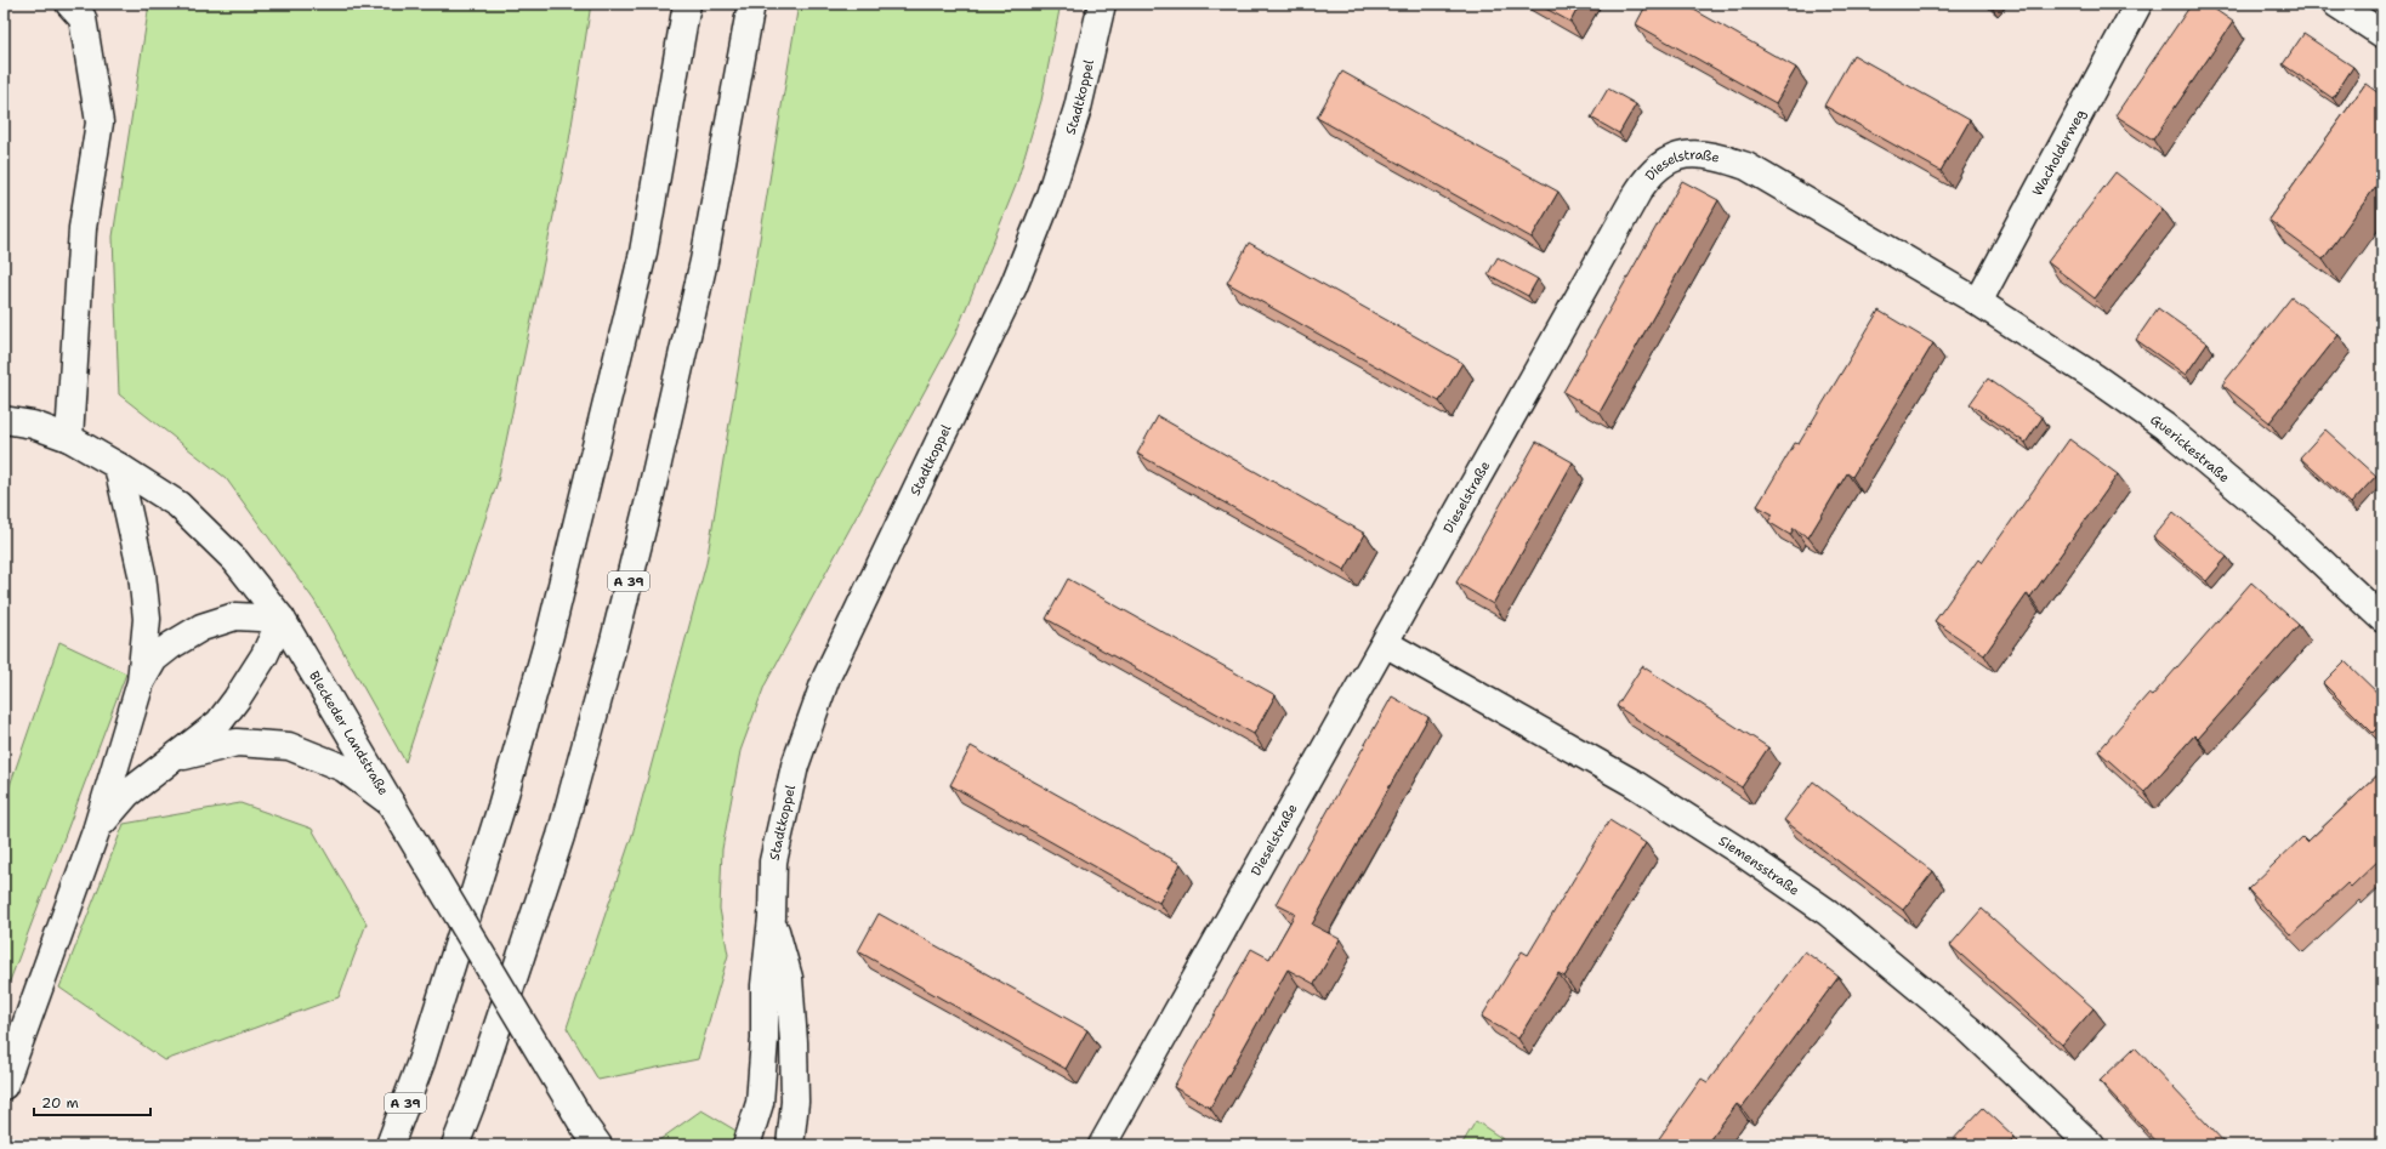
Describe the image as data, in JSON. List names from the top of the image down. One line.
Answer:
{"streets":{"main road":["Stadtkoppel","Wacholderweg","Dieselstraße","Guerickestraße","A 39","Bleckeder Landstraße","Siemensstraße"]},"crossings":[["Wacholderweg","Dieselstraße"],["Wacholderweg","Guerickestraße"],["Dieselstraße","Guerickestraße"],["Dieselstraße","Siemensstraße"]],"scale_bar":"20 m"}
